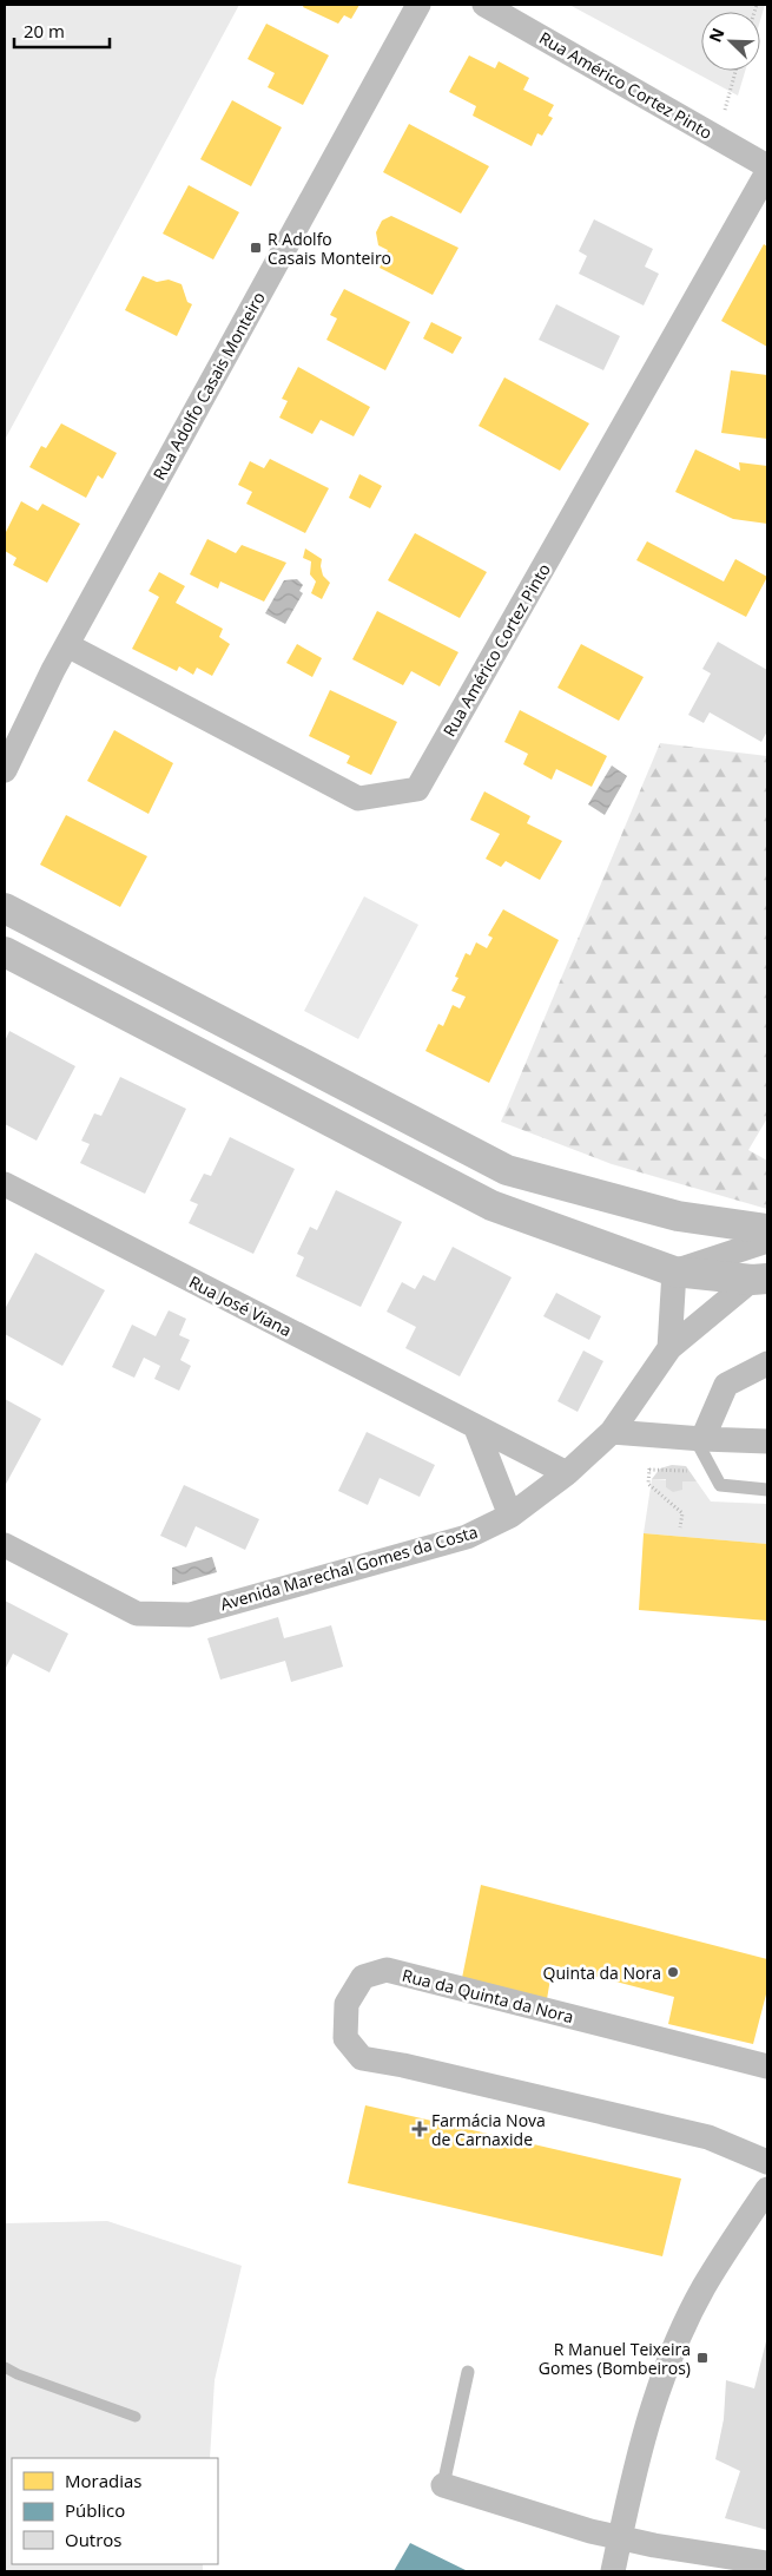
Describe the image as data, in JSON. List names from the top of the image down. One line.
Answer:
{"streets":{"street":["Rua Américo Cortez Pinto","Rua Adolfo Casais Monteiro","Rua José Viana","Avenida Marechal Gomes da Costa","Rua da Quinta da Nora"]},"crossings":[["Rua Américo Cortez Pinto","Rua Adolfo Casais Monteiro"],["Rua José Viana","Avenida Marechal Gomes da Costa"]],"places":{"transit":["R Adolfo Casais Monteiro","R Manuel Teixeira Gomes (Bombeiros)"],"other":["Quinta da Nora"],"health":["Farmácia Nova de Carnaxide"]},"legend":["Moradias","Público","Outros"],"scale_bar":"20 m","north":"top left"}
